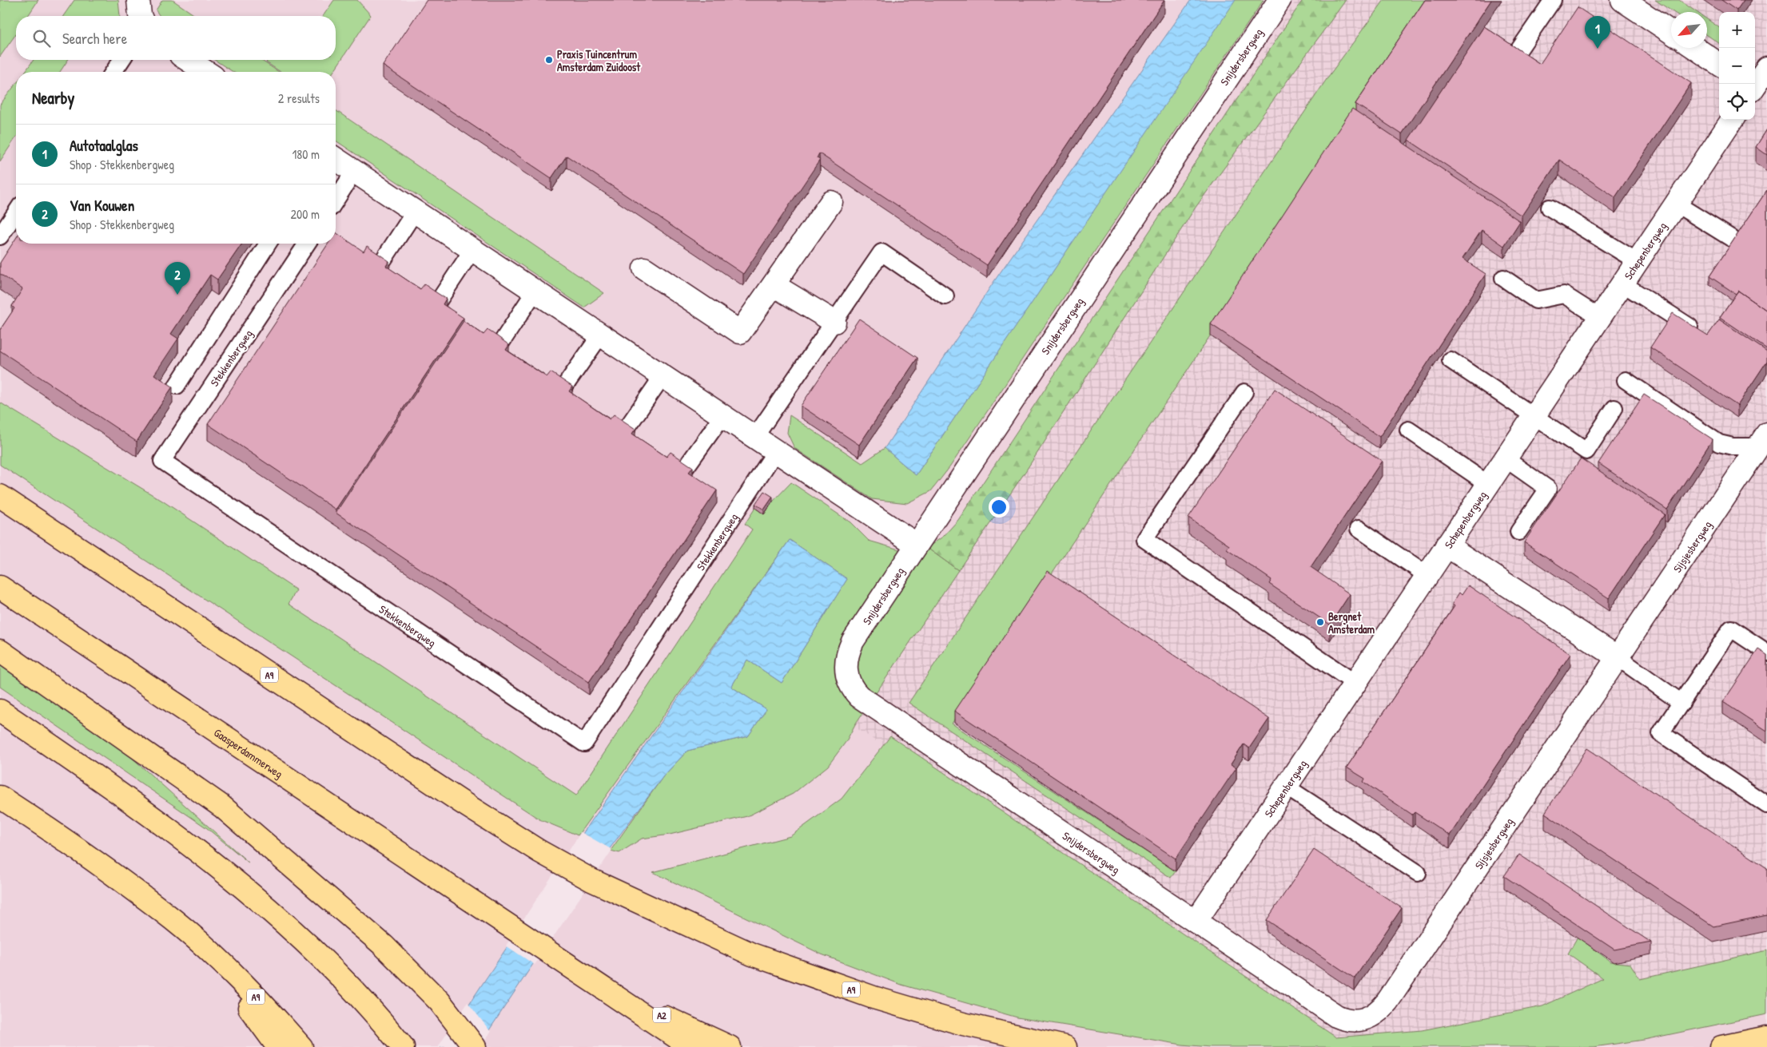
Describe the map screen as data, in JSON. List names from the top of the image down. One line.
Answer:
{"streets":{"highway":["A9","Gaasperdammerweg","A2"],"street":["Snijdersbergweg","Schepenbergweg","Sijsjesbergweg"],"lane":["Stekkenbergweg"]},"crossings":[["Snijdersbergweg","Schepenbergweg"],["Snijdersbergweg","Sijsjesbergweg"],["Gaasperdammerweg","A2"]],"places":["Praxis Tuincentrum Amsterdam Zuidoost","Bergnet Amsterdam"],"north":"bottom left","page":{"map_buttons":["+","−"],"pins":["1","2"],"search":"Search here","heading":["Nearby","2 results"],"list":[{"mark":"1","name":"Autotaalglas","note":"Shop · Stekkenbergweg","value":"180 m"},{"mark":"2","name":"Van Kouwen","note":"Shop · Stekkenbergweg","value":"200 m"}]}}
